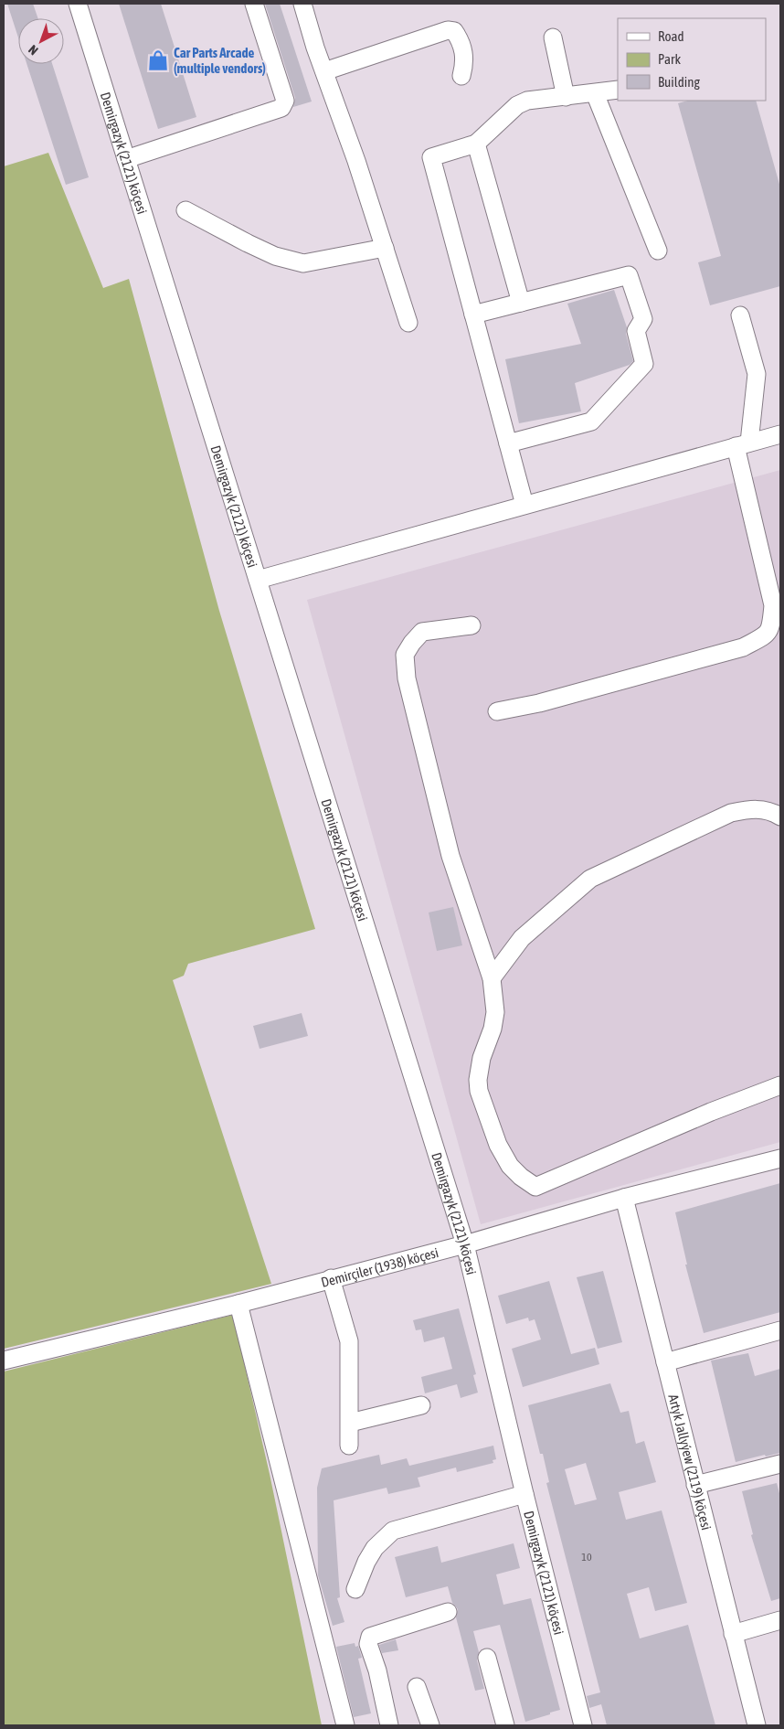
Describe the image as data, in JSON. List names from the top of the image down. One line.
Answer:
{"streets":{"street":["Demirgazyk (2121) köçesi","Demirçiler (1938) köçesi","Artyk Jallyýew (2119) köçesi"]},"crossings":[["Demirgazyk (2121) köçesi","Demirçiler (1938) köçesi"],["Demirçiler (1938) köçesi","Artyk Jallyýew (2119) köçesi"]],"places":{"shop":["Car Parts Arcade (multiple vendors)"]},"house_numbers":["10"],"legend":["Road","Park","Building"],"north":"bottom left"}
